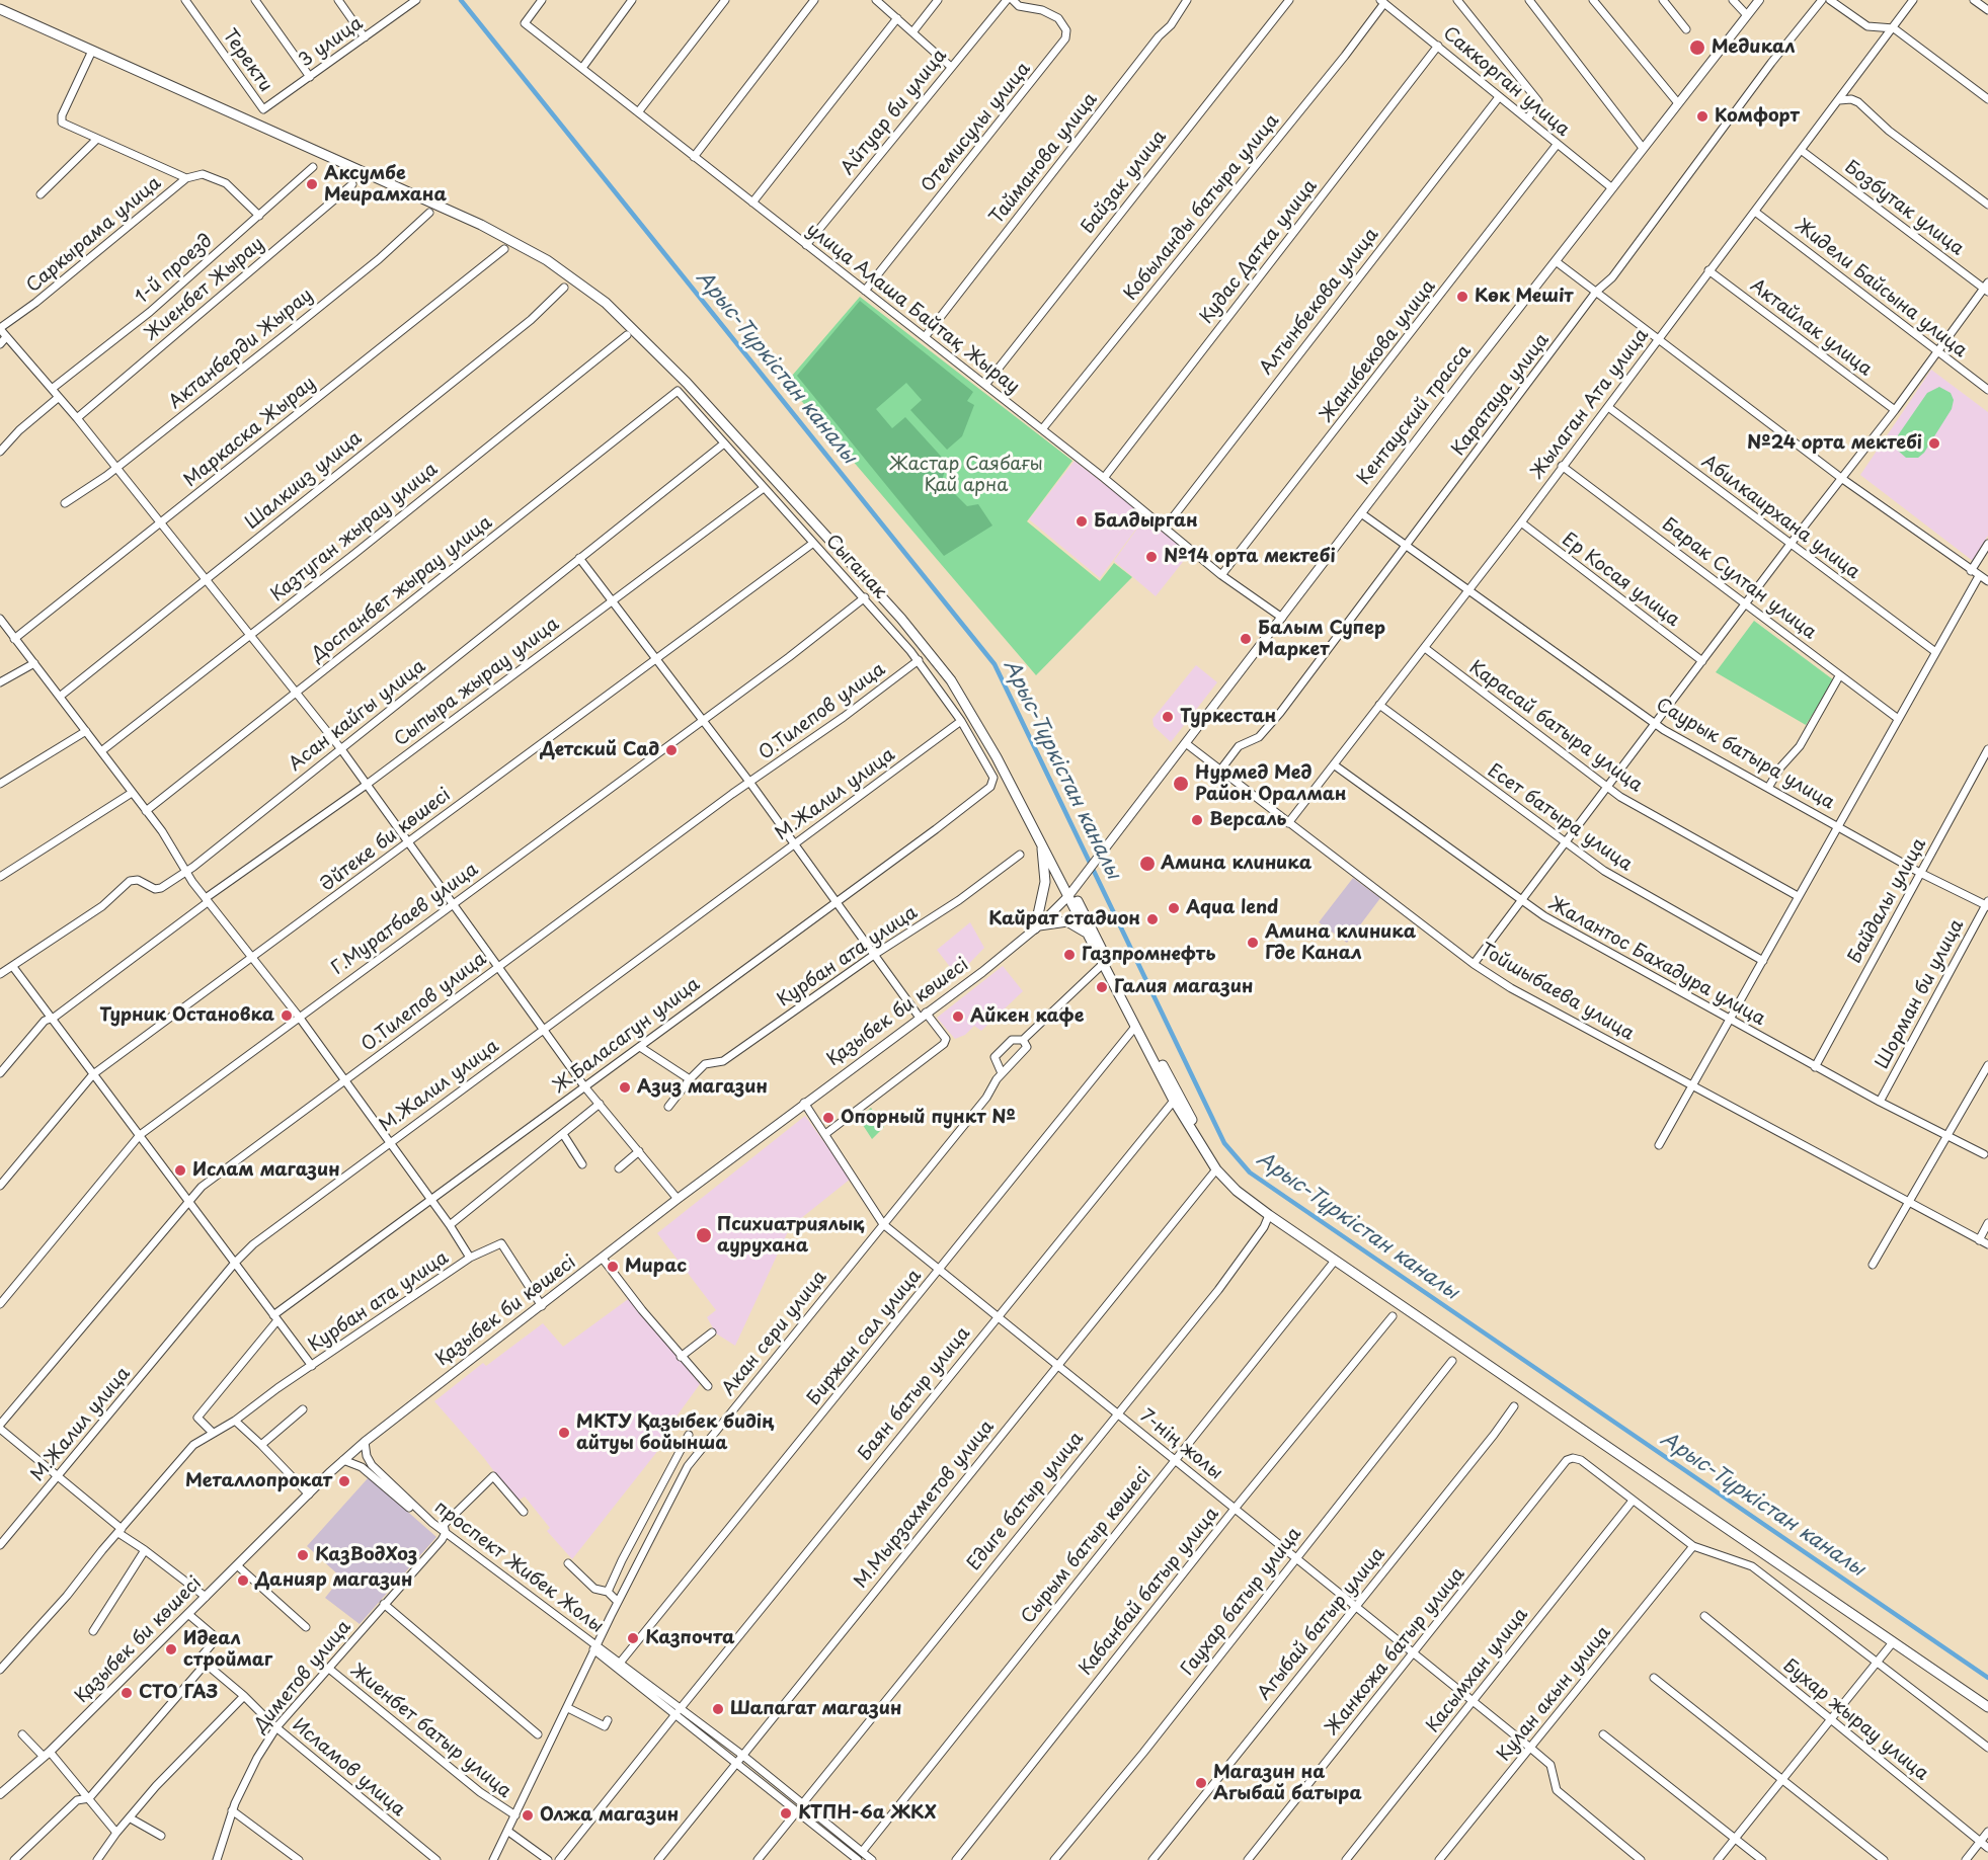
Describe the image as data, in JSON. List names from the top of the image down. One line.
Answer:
{"streets":{"main road":["Кентауский трасса","Қазыбек би көшесі"],"street":["3 улица","Теректи","Саккорган улица","Айтуар би улица","Отемисулы улица","Тайманова улица","Байзак улица","Кобыланды батыра улица","Бозбутак улица","Саркырама улица","Кудас Датка улица","1-й проезд","Жидели Байсына улица","Жиенбет Жырау","Алтынбекова улица","улица Алаша Байтақ Жырау","Актайлак улица","Актанберди Жырау","Жанибекова улица","Каратауа улица","Жылаган Ата улица","Маркаска Жырау","Шалкииз улица","Абилкаирхана улица","Казтуган жырау улица","Сыганак","Барак Султан улица","Ер Косая улица","Доспанбет жырау улица","Сыпыра жырау улица","О.Тилепов улица","Асан кайгы улица","Карасай батыра улица","Саурык батыра улица","М.Жалил улица","Есет батыра улица","Әйтеке би көшесі","Байдалы улица","Г.Муратбаев улица","Курбан ата улица","Жалантос Бахадура улица","Тойшыбаева улица","Шорман би улица","Ж.Баласагун улица","Акан сери улица","Биржан сал улица","Баян батыр улица","7-нің жолы","Едиге батыр улица","М.Мырзахметов улица","Сырым батыр көшесі","проспект Жибек Жолы","Кабанбай батыр улица","Гаухар батыр улица","Агыбай батыр улица","Жанкожа батыр улица","Касымхан улица","Диметов улица","Кулан акын улица","Бухар жырау улица","Жиенбет батыр улица","Исламов улица"]},"crossings":[["3 улица","Теректи"],["Саккорган улица","Кобыланды батыра улица"],["Саккорган улица","Кудас Датка улица"],["Саккорган улица","Алтынбекова улица"],["Саккорган улица","Жанибекова улица"],["Саккорган улица","Кентауский трасса"],["Айтуар би улица","улица Алаша Байтақ Жырау"],["Отемисулы улица","улица Алаша Байтақ Жырау"],["Тайманова улица","улица Алаша Байтақ Жырау"],["Байзак улица","улица Алаша Байтақ Жырау"],["Кобыланды батыра улица","улица Алаша Байтақ Жырау"],["Бозбутак улица","Жылаган Ата улица"],["Кудас Датка улица","улица Алаша Байтақ Жырау"],["Жидели Байсына улица","Жылаган Ата улица"],["Алтынбекова улица","улица Алаша Байтақ Жырау"],["улица Алаша Байтақ Жырау","Жанибекова улица"],["улица Алаша Байтақ Жырау","Кентауский трасса"],["Актайлак улица","Жылаган Ата улица"],["Каратауа улица","Саурык батыра улица"],["Каратауа улица","Тойшыбаева улица"],["Жылаган Ата улица","Абилкаирхана улица"],["Жылаган Ата улица","Барак Султан улица"],["Жылаган Ата улица","Ер Косая улица"],["Жылаган Ата улица","Карасай батыра улица"],["Жылаган Ата улица","Саурык батыра улица"],["Жылаган Ата улица","Есет батыра улица"],["Жылаган Ата улица","Жалантос Бахадура улица"],["Жылаган Ата улица","Тойшыбаева улица"],["Кентауский трасса","Саурык батыра улица"],["Кентауский трасса","Тойшыбаева улица"],["Кентауский трасса","Қазыбек би көшесі"],["Сыганак","Доспанбет жырау улица"],["Сыганак","Сыпыра жырау улица"],["Сыганак","О.Тилепов улица"],["Сыганак","Асан кайгы улица"],["Сыганак","М.Жалил улица"],["Сыганак","Әйтеке би көшесі"],["Сыганак","Г.Муратбаев улица"],["Сыганак","Ж.Баласагун улица"],["Саурык батыра улица","Байдалы улица"],["Саурык батыра улица","Шорман би улица"],["Байдалы улица","Жалантос Бахадура улица"],["Курбан ата улица","Ж.Баласагун улица"],["Жалантос Бахадура улица","Шорман би улица"],["Қазыбек би көшесі","7-нің жолы"],["Қазыбек би көшесі","проспект Жибек Жолы"],["Акан сери улица","7-нің жолы"],["Акан сери улица","проспект Жибек Жолы"],["Акан сери улица","Жиенбет батыр улица"],["Биржан сал улица","7-нің жолы"],["Биржан сал улица","проспект Жибек Жолы"],["Баян батыр улица","7-нің жолы"],["Баян батыр улица","проспект Жибек Жолы"],["7-нің жолы","Едиге батыр улица"],["7-нің жолы","М.Мырзахметов улица"],["7-нің жолы","Сырым батыр көшесі"],["7-нің жолы","Кабанбай батыр улица"],["7-нің жолы","Гаухар батыр улица"],["7-нің жолы","Агыбай батыр улица"],["7-нің жолы","Жанкожа батыр улица"],["7-нің жолы","Касымхан улица"],["7-нің жолы","Кулан акын улица"],["Едиге батыр улица","проспект Жибек Жолы"],["М.Мырзахметов улица","проспект Жибек Жолы"],["Сырым батыр көшесі","проспект Жибек Жолы"],["проспект Жибек Жолы","Диметов улица"],["Жанкожа батыр улица","Касымхан улица"],["Диметов улица","Жиенбет батыр улица"],["Диметов улица","Исламов улица"]],"water":["Арыс-Түркістан каналы"],"parks":["Жастар Саябағы Қай арна"],"places":["Медикал","Комфорт","Аксумбе Меирамхана","Көк Мешіт","№24 орта мектебі","Балдырган","№14 орта мектебі","Балым Супер Маркет","Туркестан","Детский Сад","Нурмед Мед Район Оралман","Версаль","Амина клиника","Aqua lend","Кайрат стадион","Амина клиника Где Канал","Газпромнефть","Галия магазин","Турник Остановка","Айкен кафе","Азиз магазин","Опорный пункт №","Ислам магазин","Психиатриялық аурухана","Мирас","МКТУ Қазыбек бидің айтуы бойынша","Металлопрокат","КазВодХоз","Данияр магазин","Казпочта","Идеал строймаг","СТО ГАЗ","Шапагат магазин","Магазин на Агыбай батыра","КТПН-6а ЖКХ","Олжа магазин"]}
